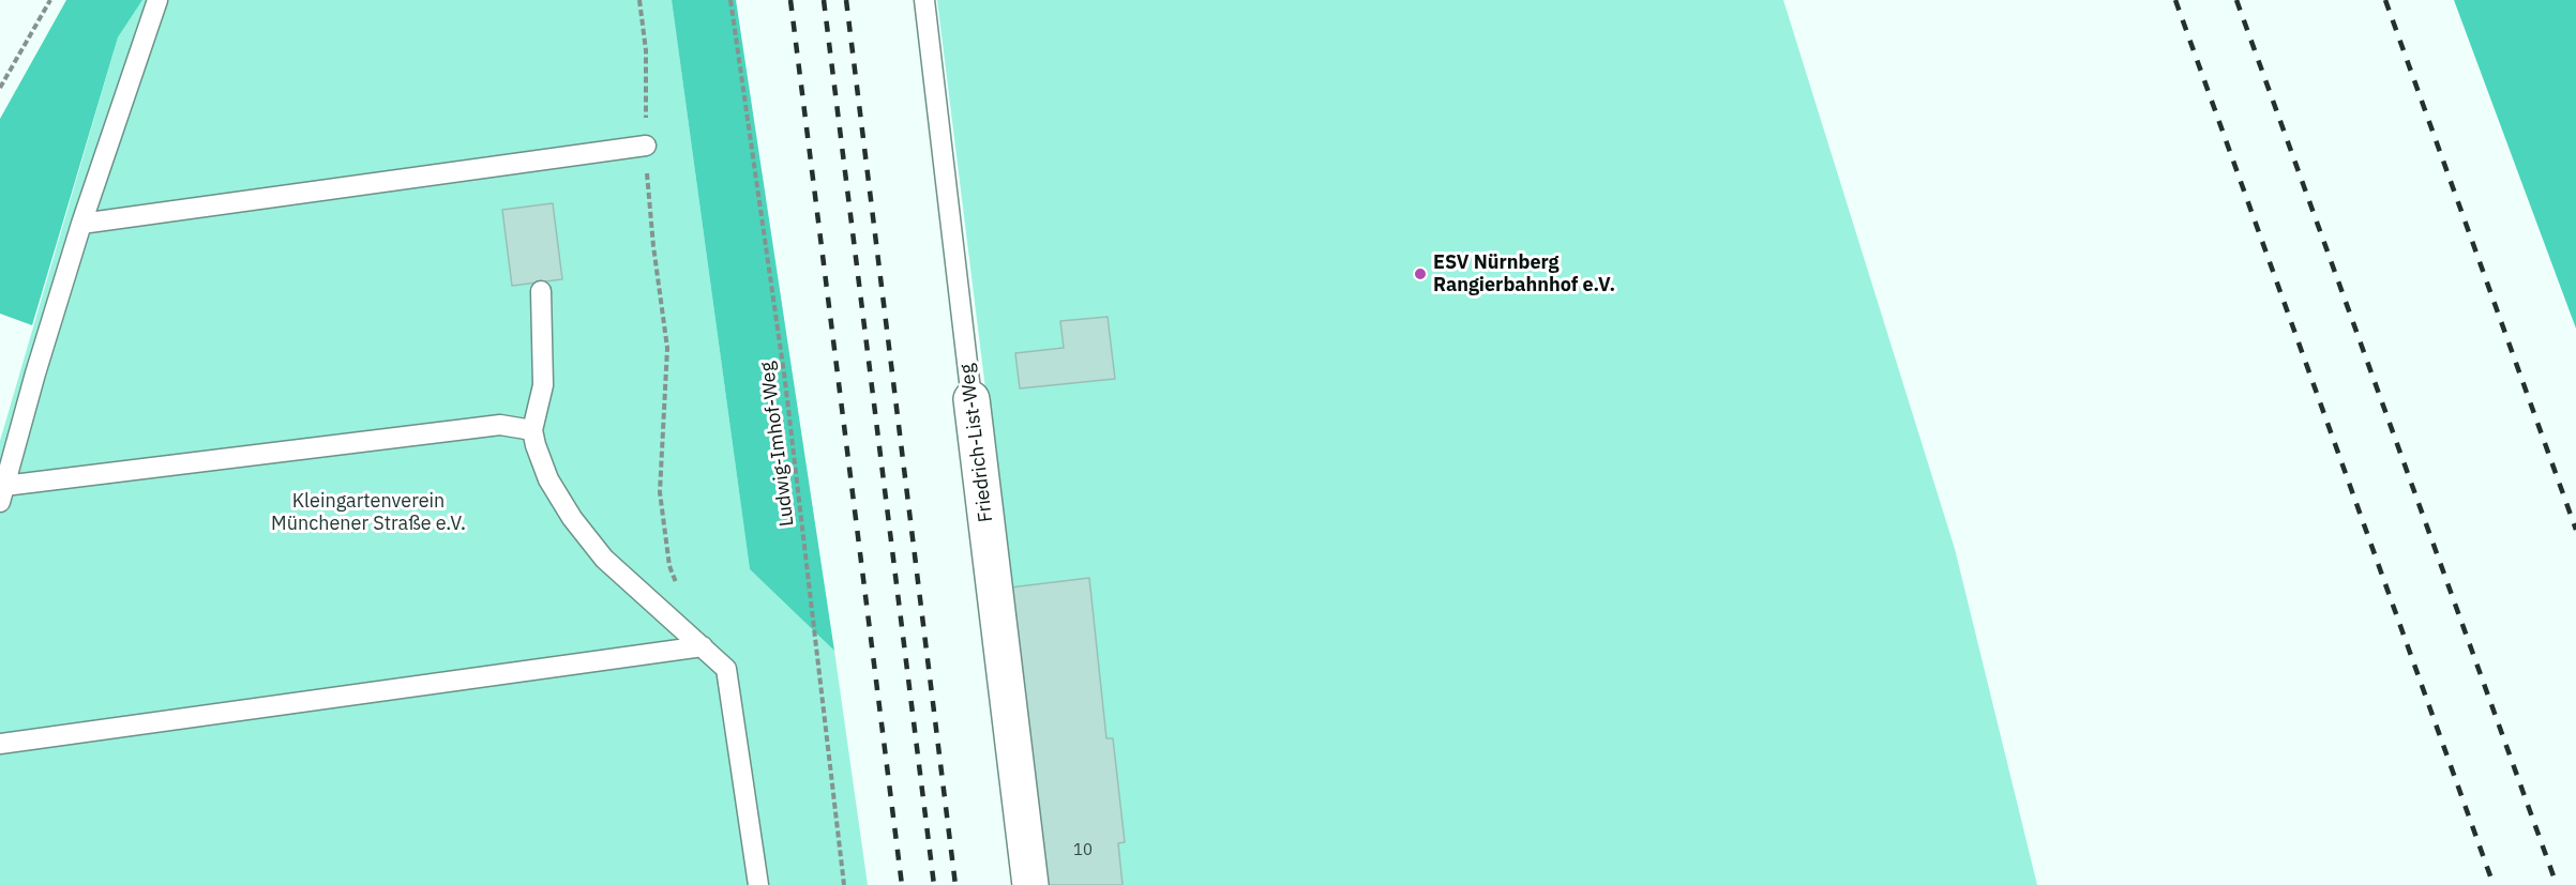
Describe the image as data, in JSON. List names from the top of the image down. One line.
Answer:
{"streets":{"street":["Friedrich-List-Weg"],"path":["Ludwig-Imhof-Weg"]},"parks":["Kleingartenverein Münchener Straße e.V."],"places":["ESV Nürnberg Rangierbahnhof e.V."],"house_numbers":["10"]}
